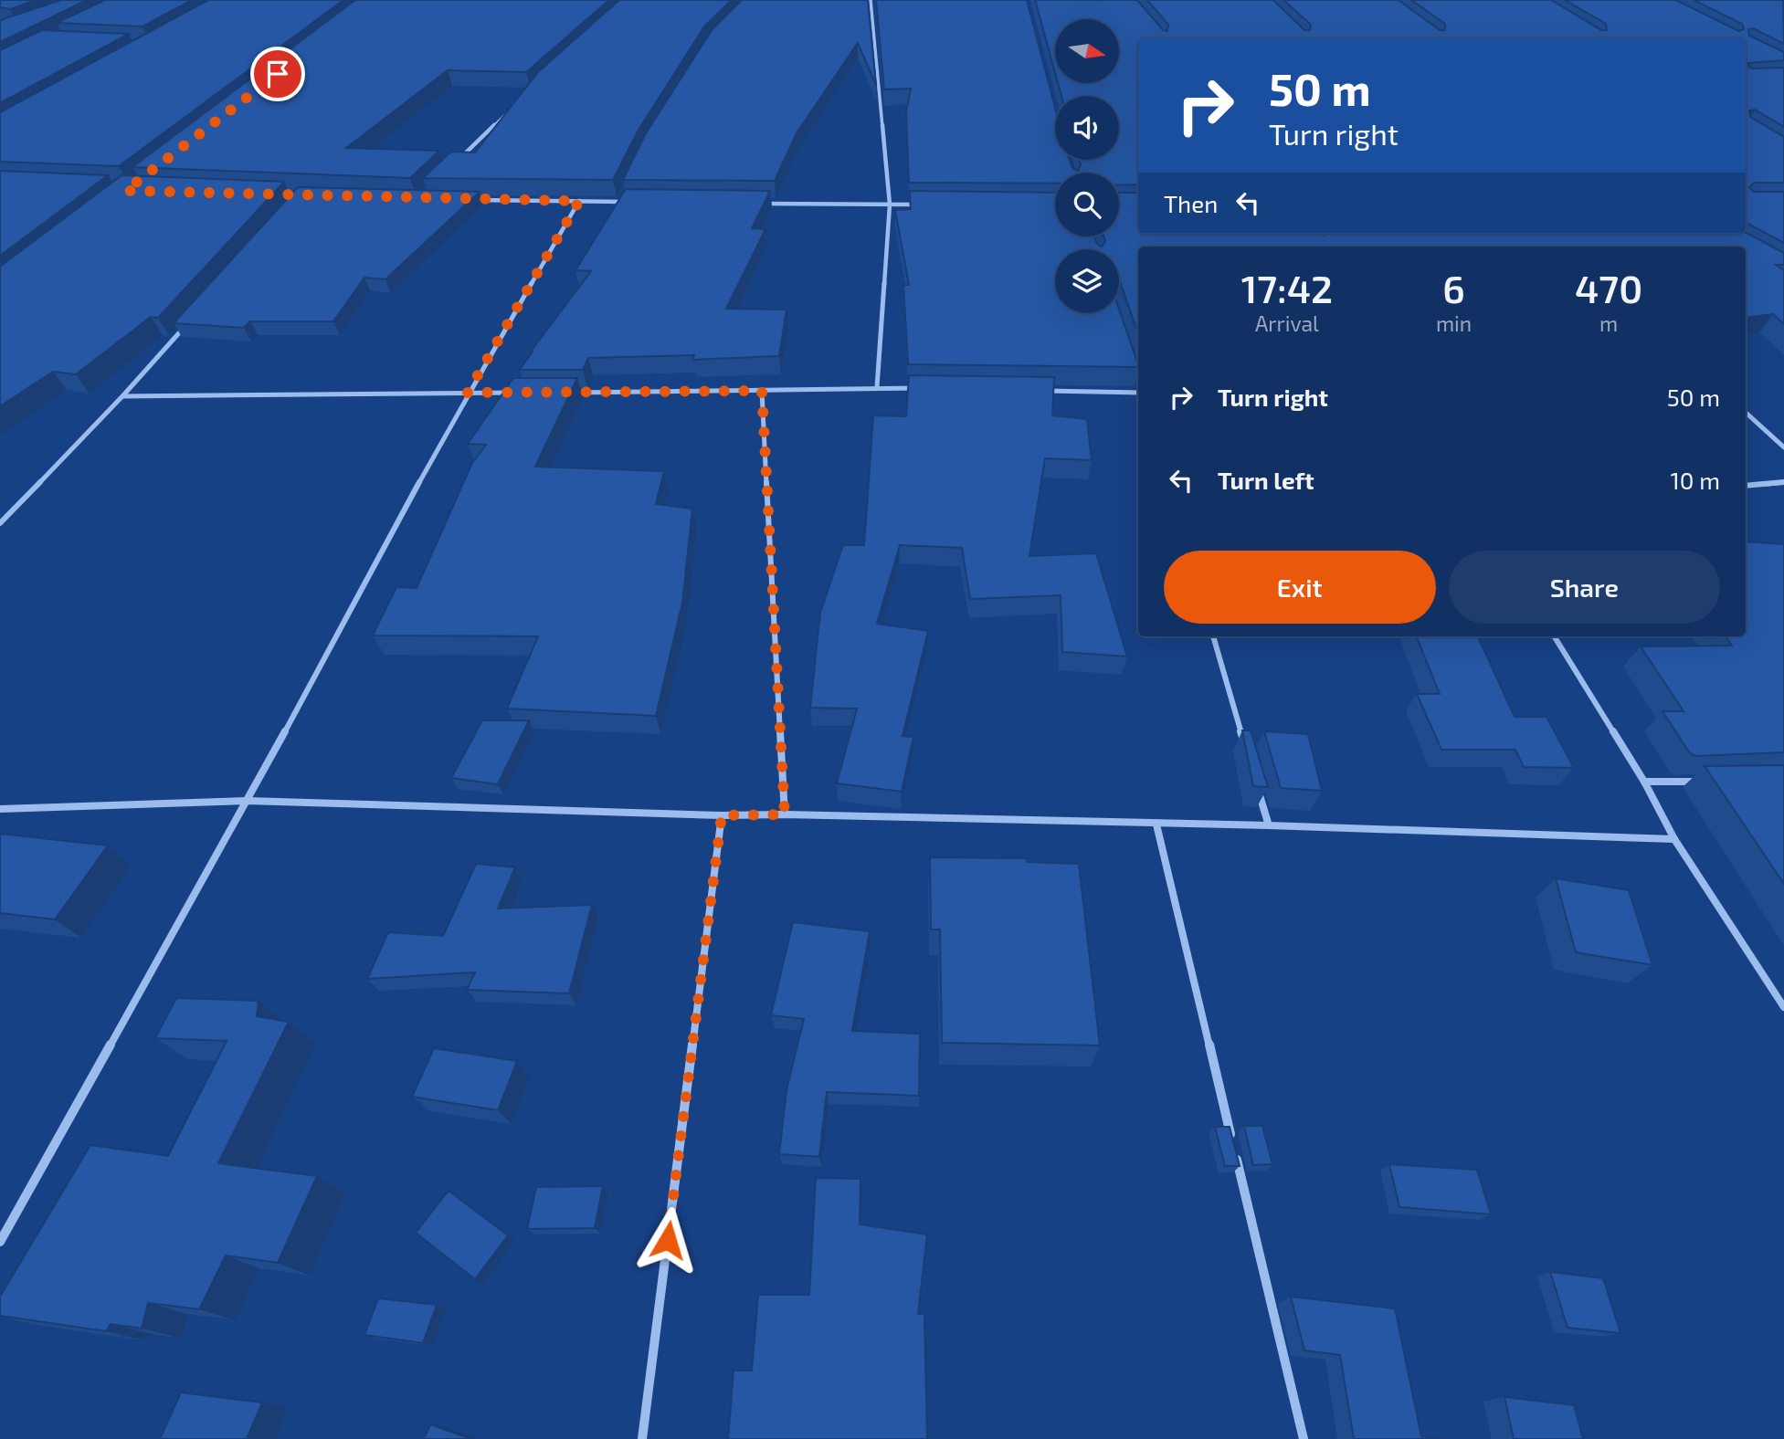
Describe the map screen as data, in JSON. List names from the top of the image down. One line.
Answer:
{"north":"right","page":{"turn":["50 m","Turn right"],"then":"Then","eta":["17:42","Arrival","6","min","470","m"],"list":[{"name":"Turn right","value":"50 m"},{"name":"Turn left","value":"10 m"}],"buttons":["Exit","Share"]}}
